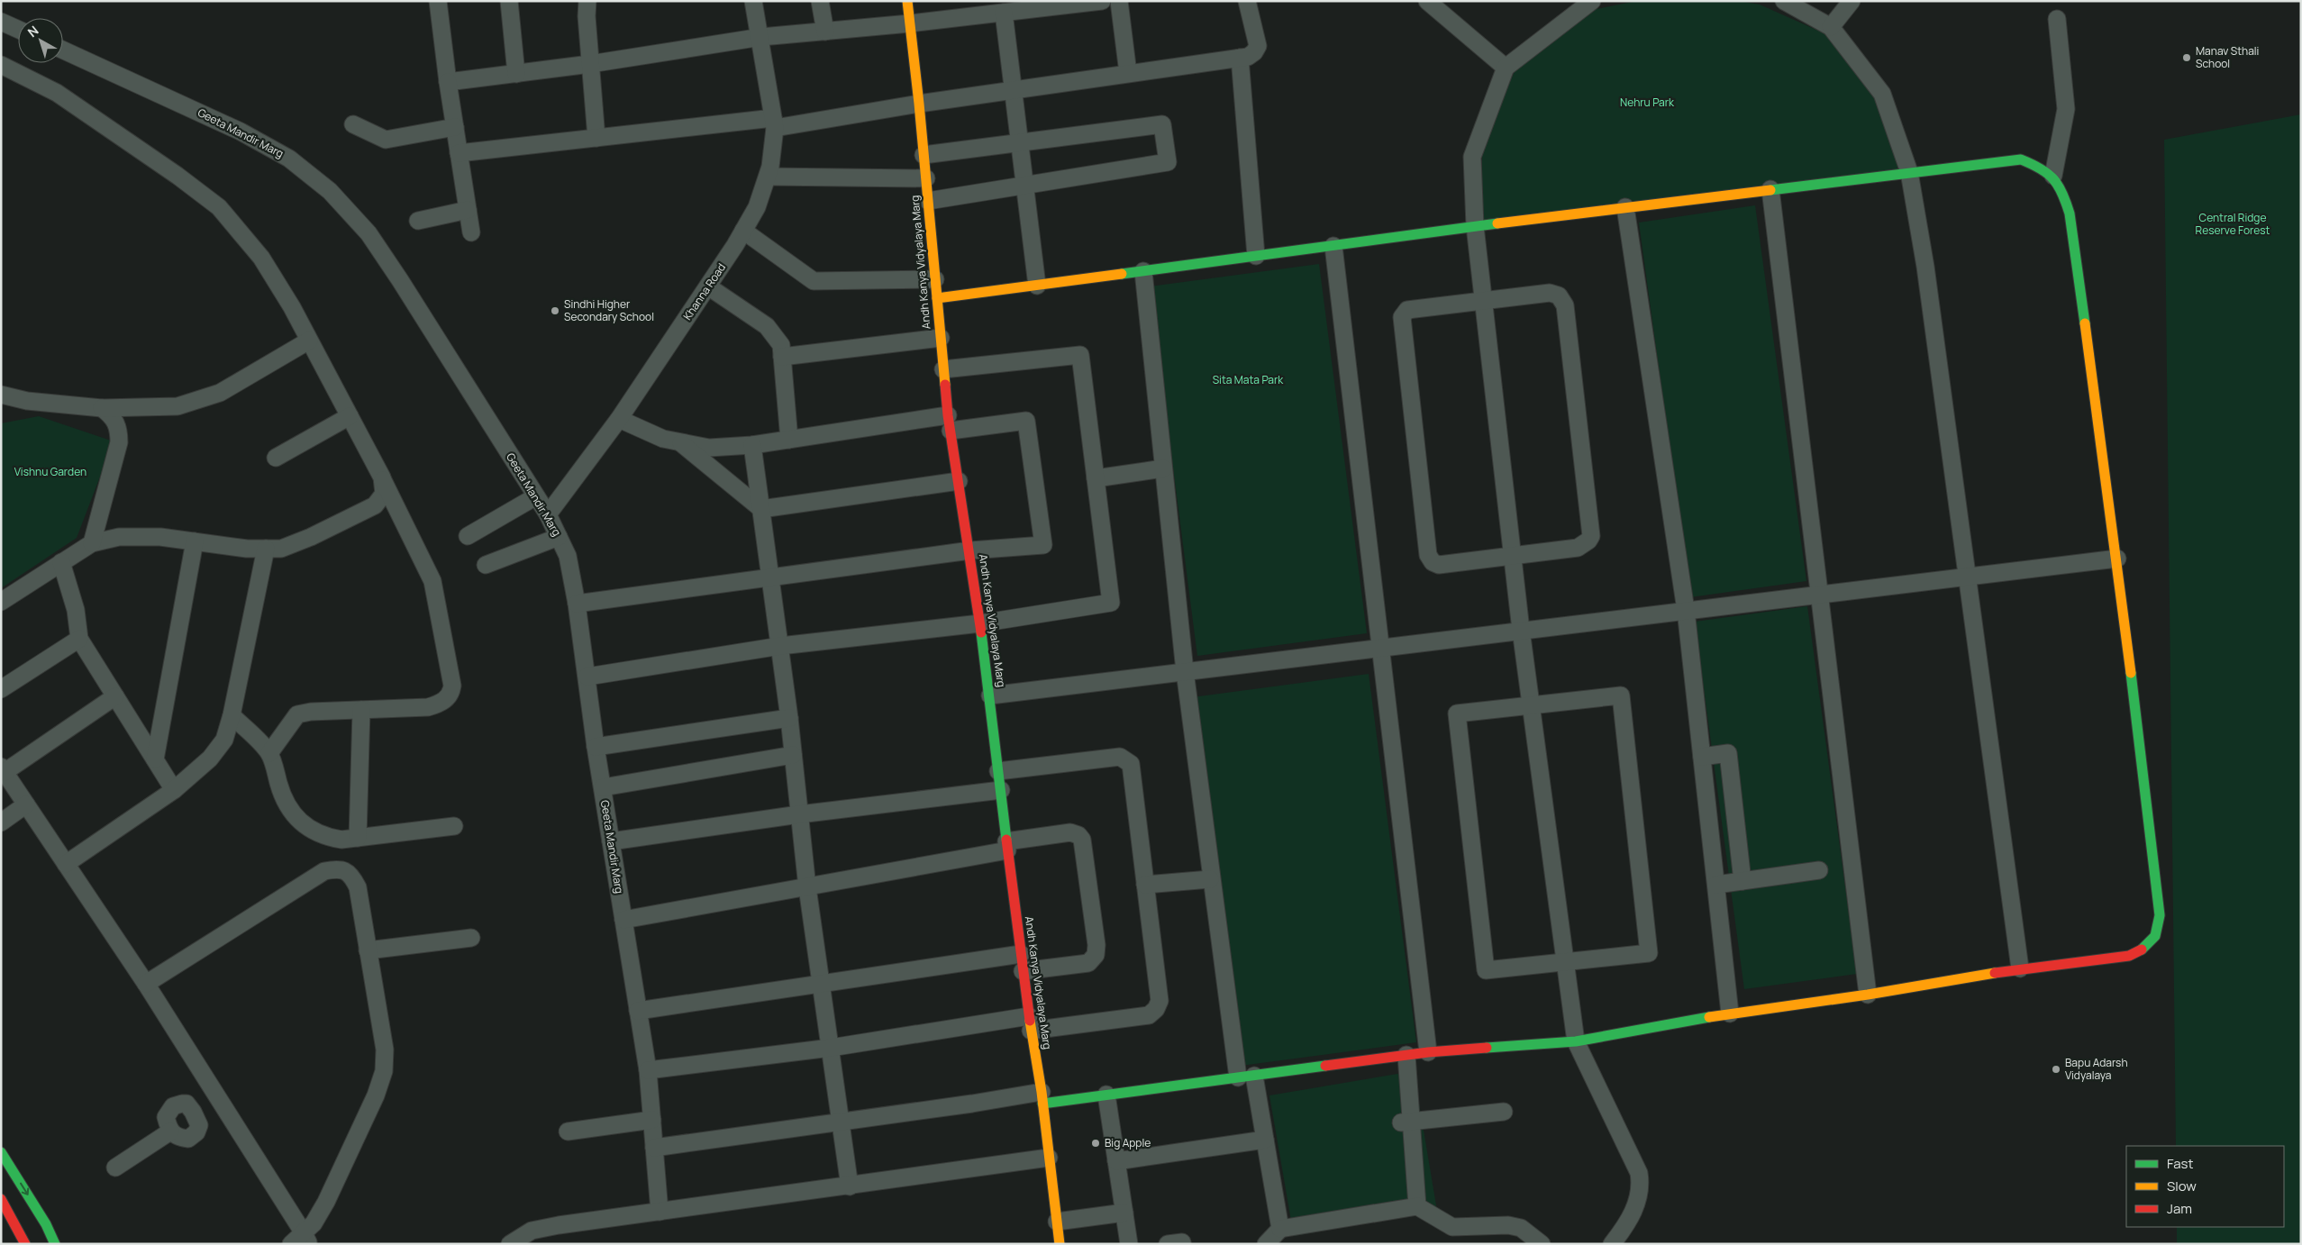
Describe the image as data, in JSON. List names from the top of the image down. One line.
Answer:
{"streets":{"street":["Geeta Mandir Marg","Andh Kanya Vidyalaya Marg","Khanna Road"]},"crossings":[["Geeta Mandir Marg","Khanna Road"]],"parks":["Nehru Park","Central Ridge Reserve Forest","Sita Mata Park","Vishnu Garden"],"places":["Manav Sthali School","Sindhi Higher Secondary School","Bapu Adarsh Vidyalaya","Big Apple"],"legend":["Fast","Slow","Jam"],"north":"top left"}
